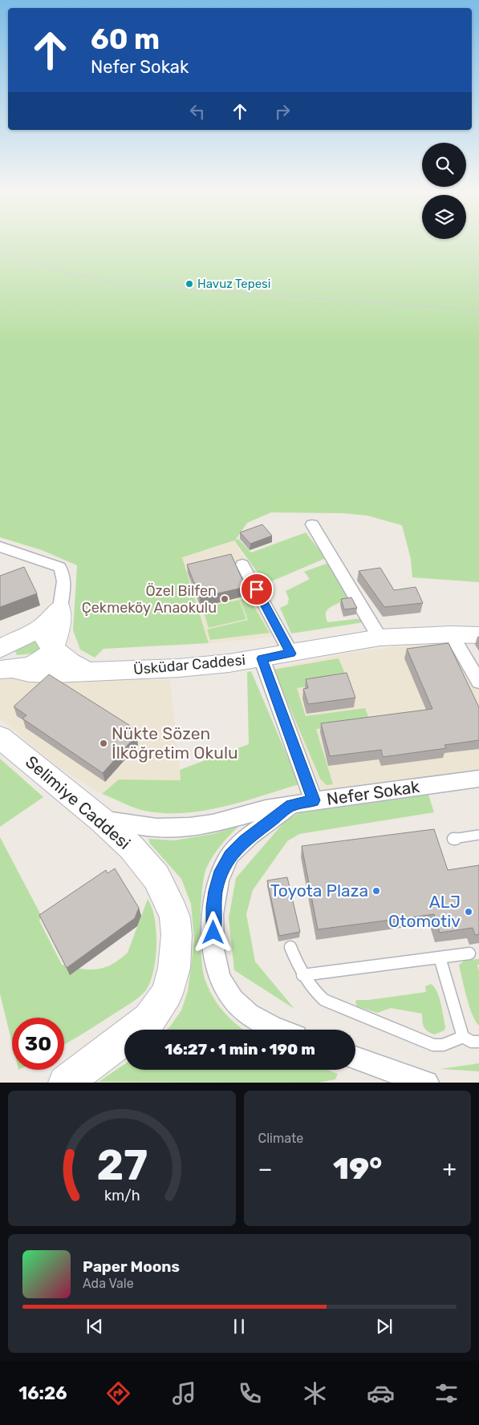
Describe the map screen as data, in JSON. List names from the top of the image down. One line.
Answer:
{"streets":{"street":["Üsküdar Caddesi","Nefer Sokak","Selimiye Caddesi"]},"crossings":[["Nefer Sokak","Selimiye Caddesi"]],"places":["Havuz Tepesi","Özel Bilfen Çekmeköy Anaokulu","Nükte Sözen İlköğretim Okulu","Toyota Plaza","ALJ Otomotiv"],"page":{"turn":["60 m","Nefer Sokak"],"limit":"30","trip":"16:27 · 1 min · 190 m","tile":"Climate","heat":["−","19°","+"],"song":["Paper Moons","Ada Vale"],"tabs":"16:26","gauge":["27","km/h"]}}
